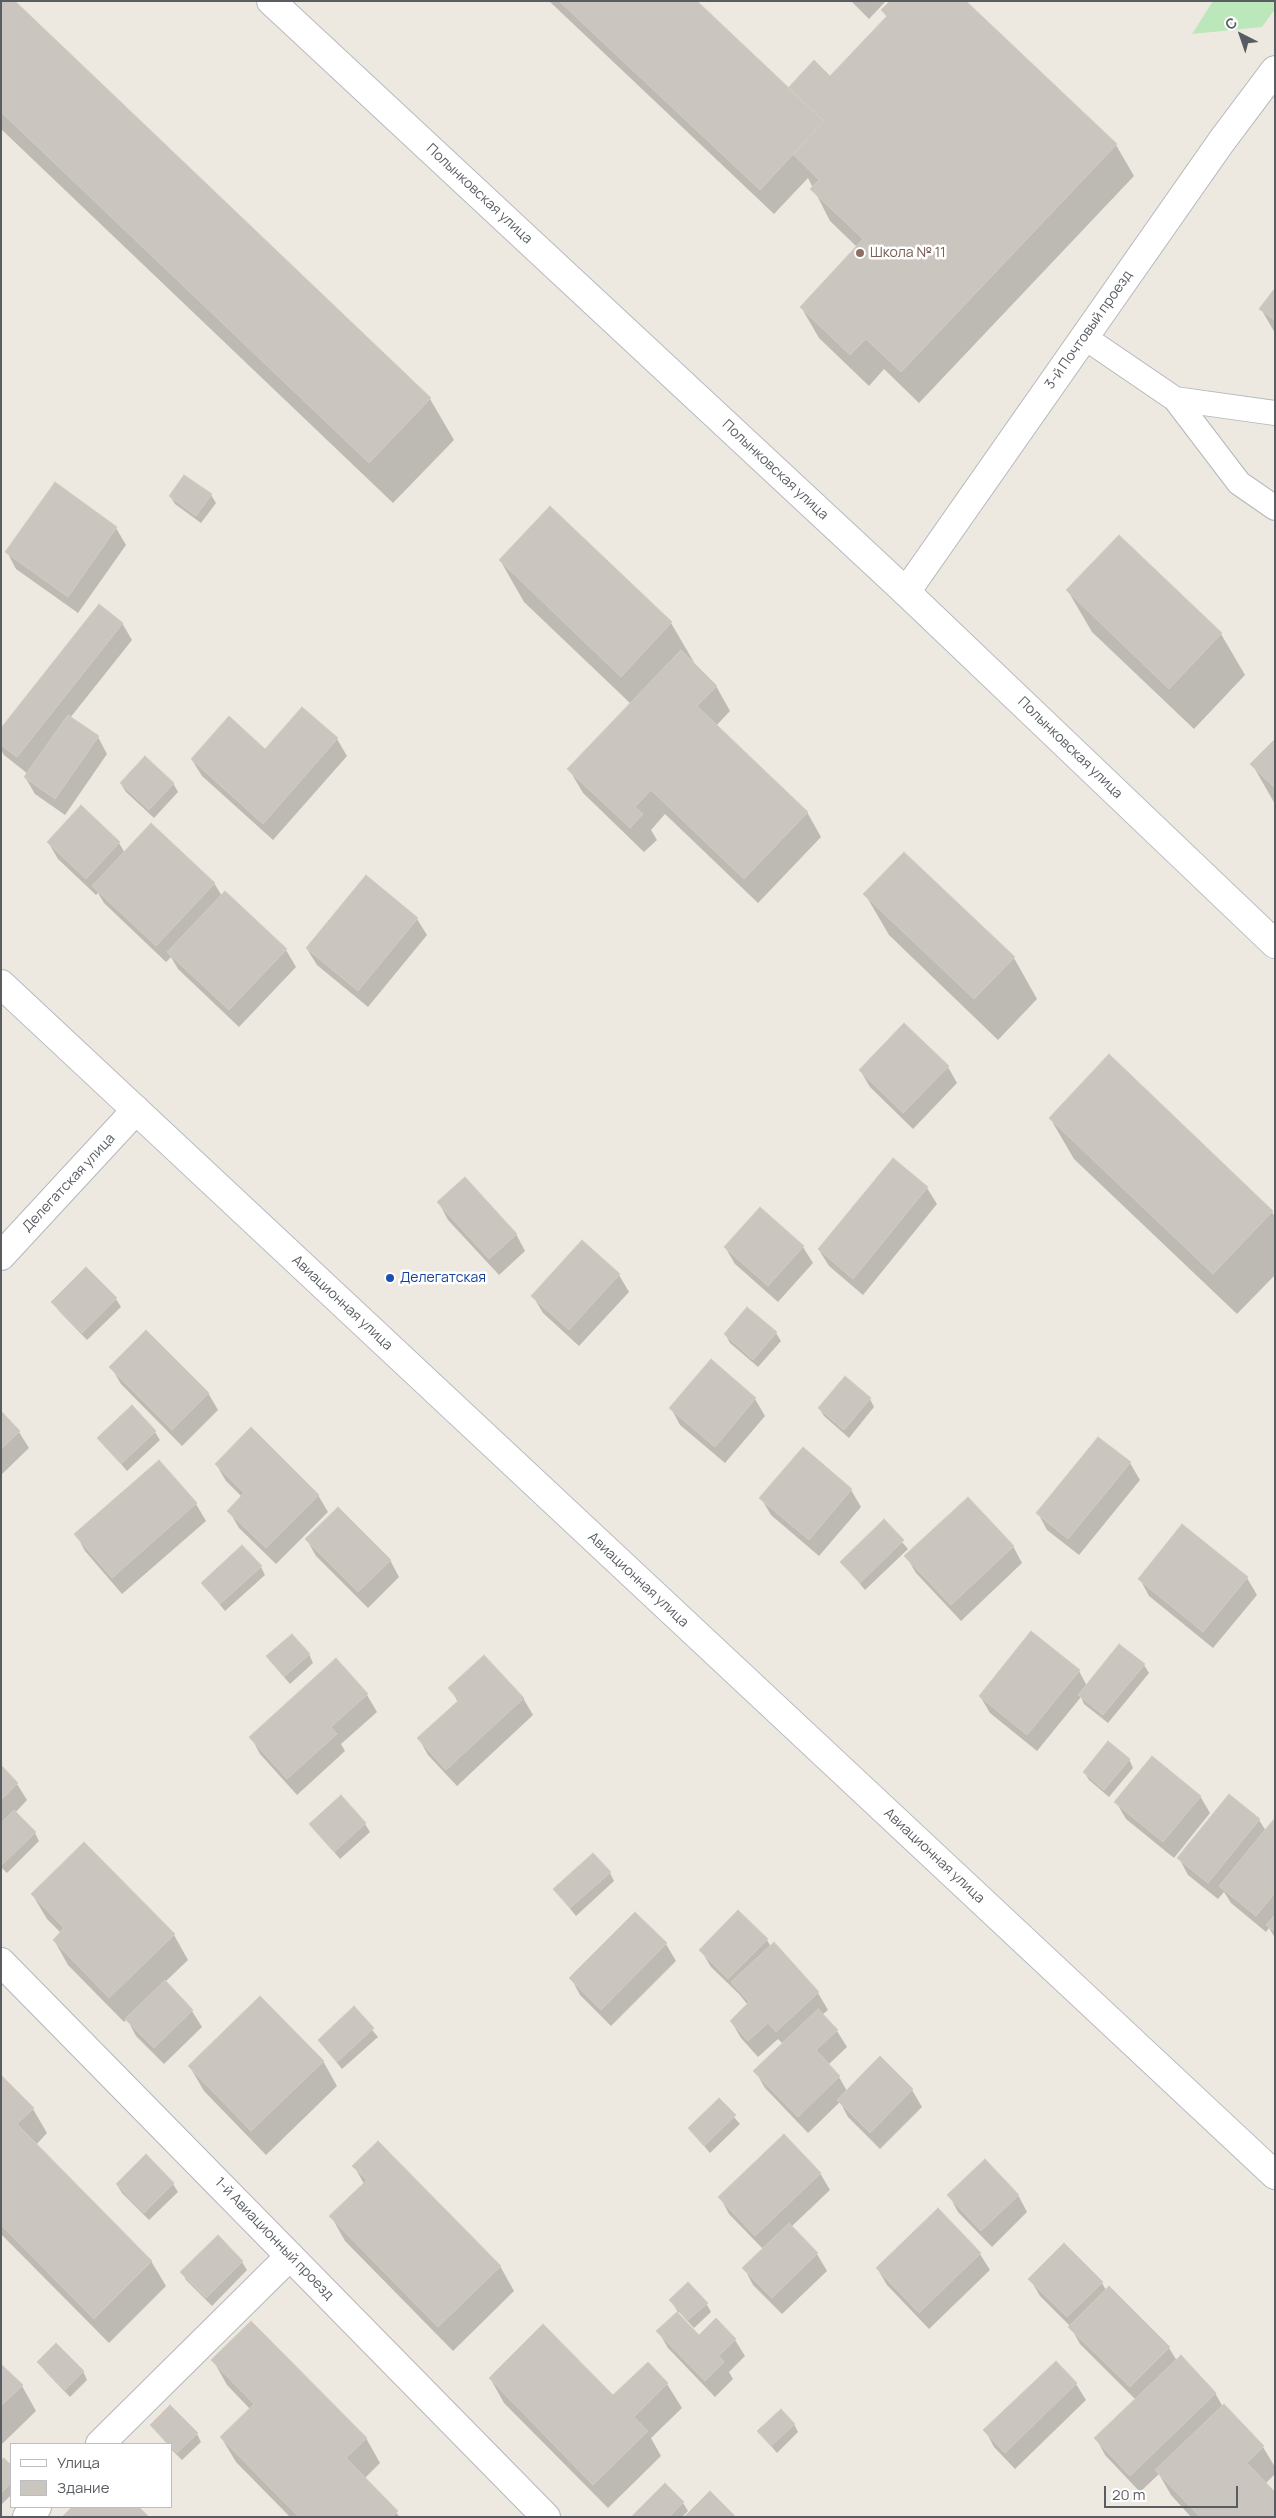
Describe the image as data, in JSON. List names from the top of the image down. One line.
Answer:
{"streets":{"street":["Полынковская улица","3-й Почтовый проезд","Делегатская улица","Авиационная улица","1-й Авиационный проезд"]},"crossings":[["Полынковская улица","3-й Почтовый проезд"],["Делегатская улица","Авиационная улица"]],"places":["Школа № 11","Делегатская"],"legend":["Улица","Здание"],"scale_bar":"20 m","north":"top left"}
